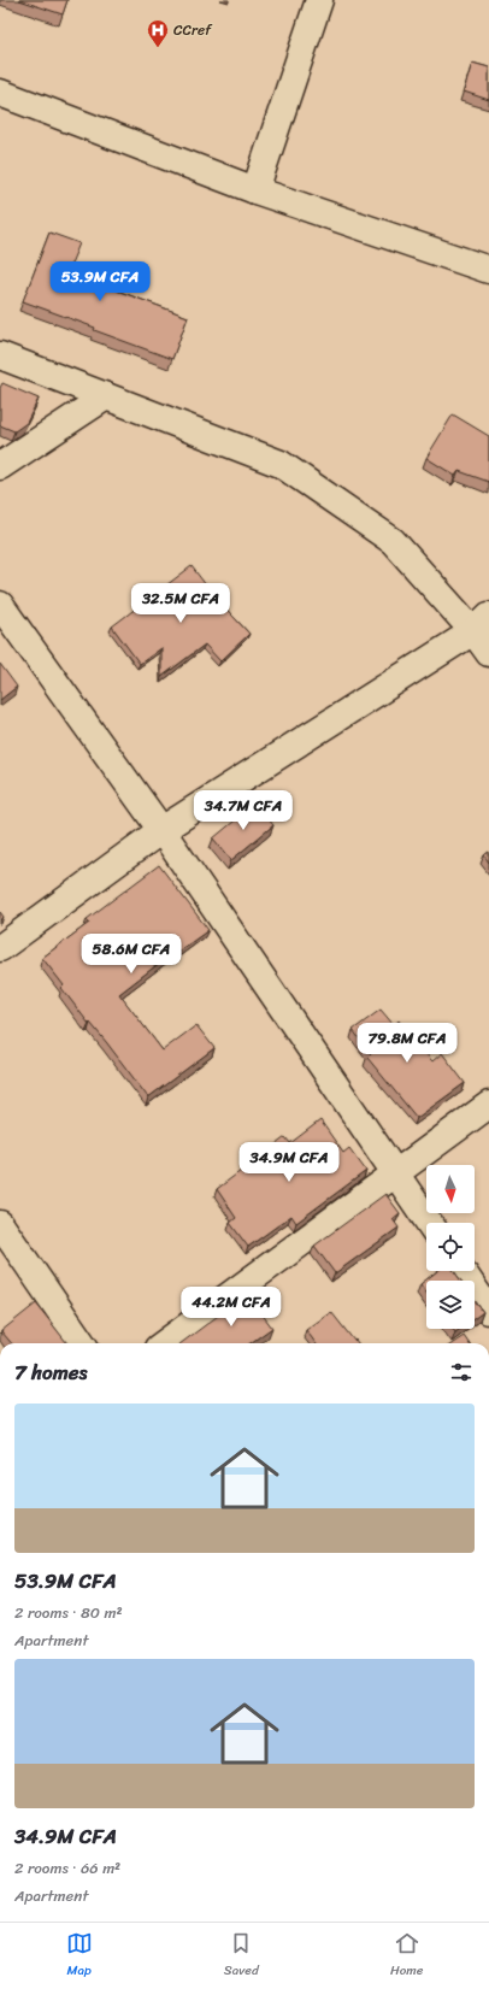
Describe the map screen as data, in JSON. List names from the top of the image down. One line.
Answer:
{"places":{"hospital":["CCref"]},"north":"bottom","page":{"price":["53.9M CFA","32.5M CFA","34.7M CFA","58.6M CFA","79.8M CFA","34.9M CFA","44.2M CFA"],"heading":"7 homes","list":[{"name":"53.9M CFA","note":"2 rooms · 80 m² · Apartment"},{"name":"34.9M CFA","note":"2 rooms · 66 m² · Apartment"}],"tabs":["Map","Saved","Home"]}}
